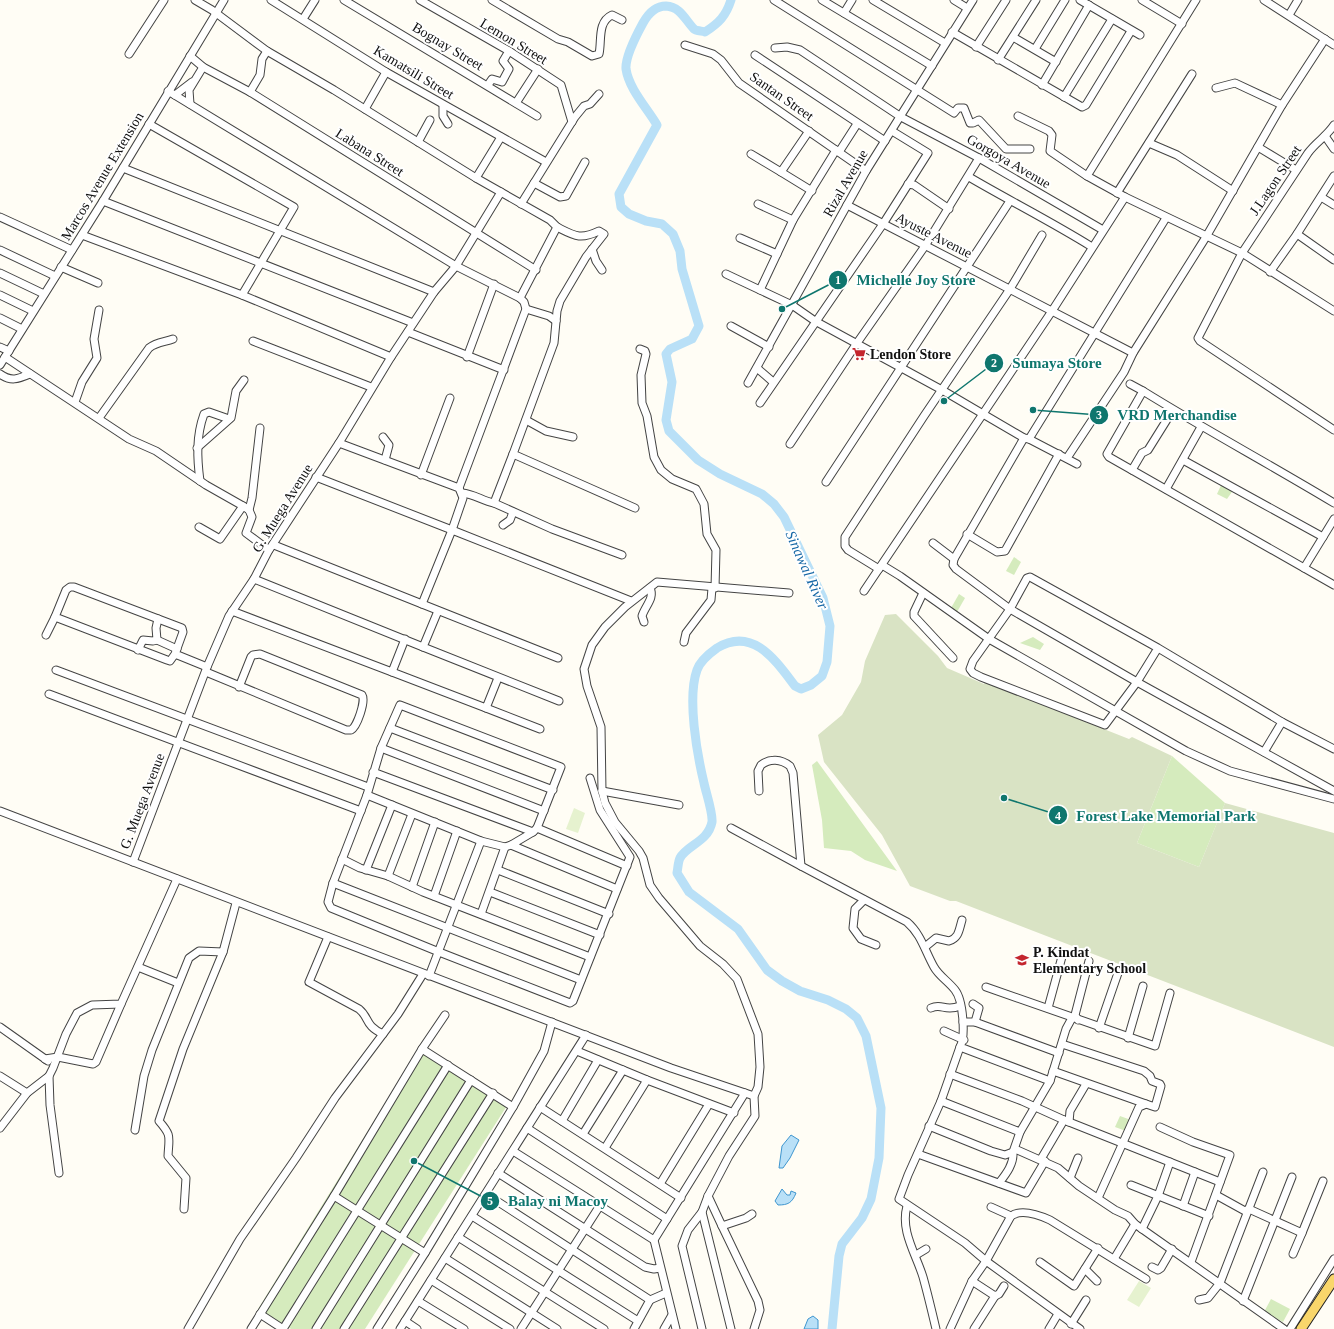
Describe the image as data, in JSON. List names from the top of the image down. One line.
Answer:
{"streets":{"street":["Lemon Street","Bognay Street","Kamatsili Street","Santan Street","Labana Street","Gorgoya Avenue","Marcos Avenue Extension","J.Lagon Street","Rizal Avenue","Ayuste Avenue","G. Muega Avenue"]},"crossings":[["Santan Street","Rizal Avenue"],["Labana Street","Marcos Avenue Extension"],["Labana Street","G. Muega Avenue"],["Gorgoya Avenue","Rizal Avenue"],["Rizal Avenue","Ayuste Avenue"]],"water":["Sinawal River"],"places":{"other":["Michelle Joy Store","Sumaya Store","VRD Merchandise","Forest Lake Memorial Park","Balay ni Macoy"],"supermarket":["Lendon Store"],"school or university":["P. Kindat Elementary School"]}}
